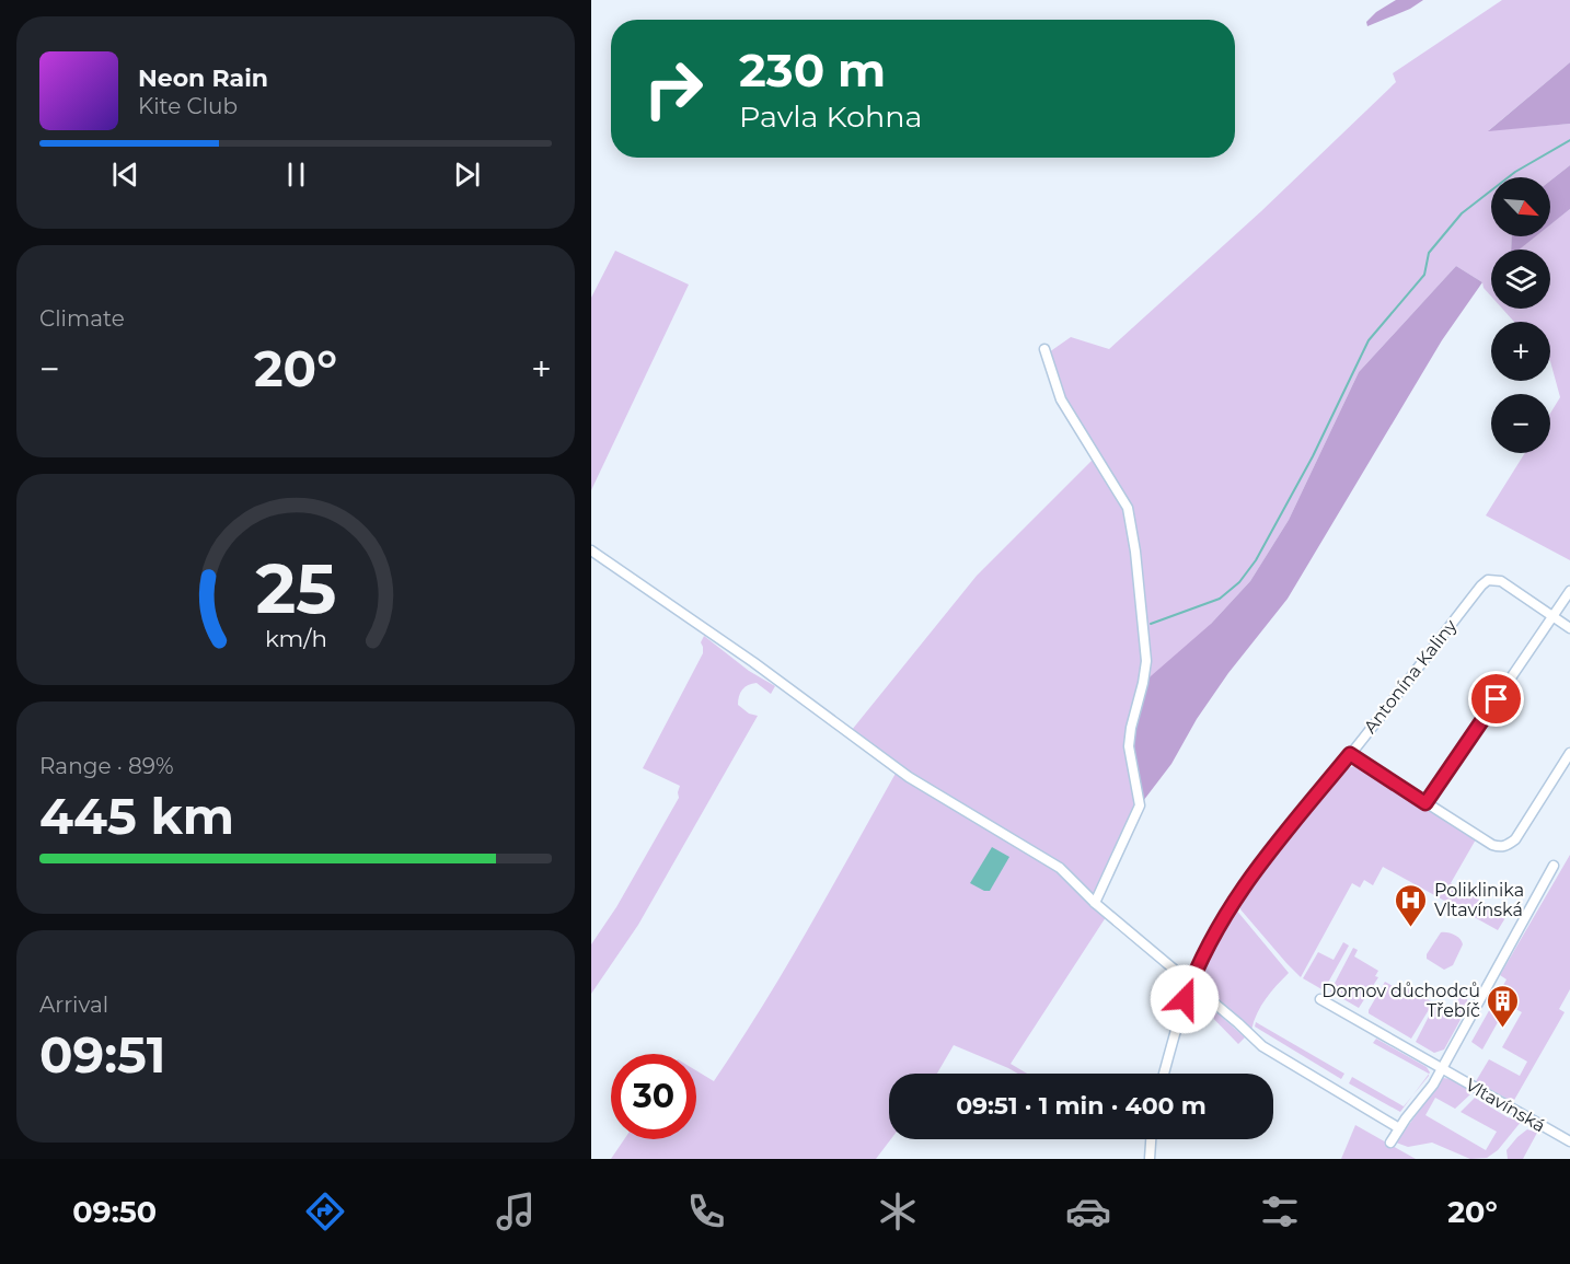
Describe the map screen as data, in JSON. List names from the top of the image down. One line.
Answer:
{"streets":{"street":["Antonína Kaliny","Vltavínská"]},"places":{"hospital":["Poliklinika Vltavínská"],"building":["Domov důchodců Třebíč"]},"north":"bottom right","page":{"turn":["230 m","Pavla Kohna"],"song":["Neon Rain","Kite Club"],"map_buttons":["+","−"],"tile":["Climate",["Range · 89%","445 km"],["Arrival","09:51"]],"heat":["−","20°","+"],"limit":"30","trip":"09:51 · 1 min · 400 m","tabs":["09:50","20°"],"gauge":["25","km/h"]}}
